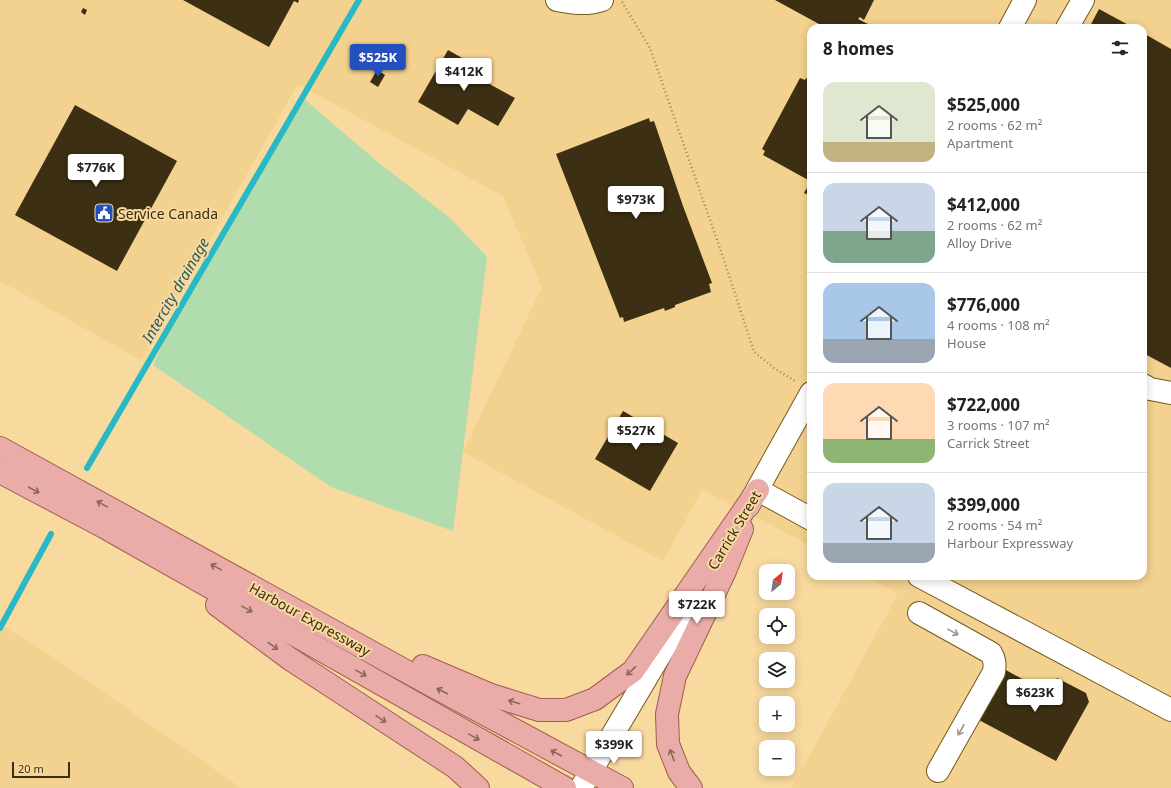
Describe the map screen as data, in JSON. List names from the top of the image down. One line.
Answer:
{"streets":{"main road":["Harbour Expressway"],"street":["Carrick Street"]},"crossings":[["Carrick Street","Harbour Expressway"]],"water":["Intercity drainage"],"places":{"public building":["Service Canada"]},"scale_bar":"20 m","north":"top right","page":{"heading":"8 homes","price":["$525K","$412K","$776K","$973K","$527K","$722K","$623K","$399K"],"list":[{"name":"$525,000","note":"2 rooms · 62 m² · Apartment"},{"name":"$412,000","note":"2 rooms · 62 m² · Alloy Drive"},{"name":"$776,000","note":"4 rooms · 108 m² · House"},{"name":"$722,000","note":"3 rooms · 107 m² · Carrick Street"},{"name":"$399,000","note":"2 rooms · 54 m² · Harbour Expressway"}],"map_buttons":["+","−"],"scale":"20 m"}}
